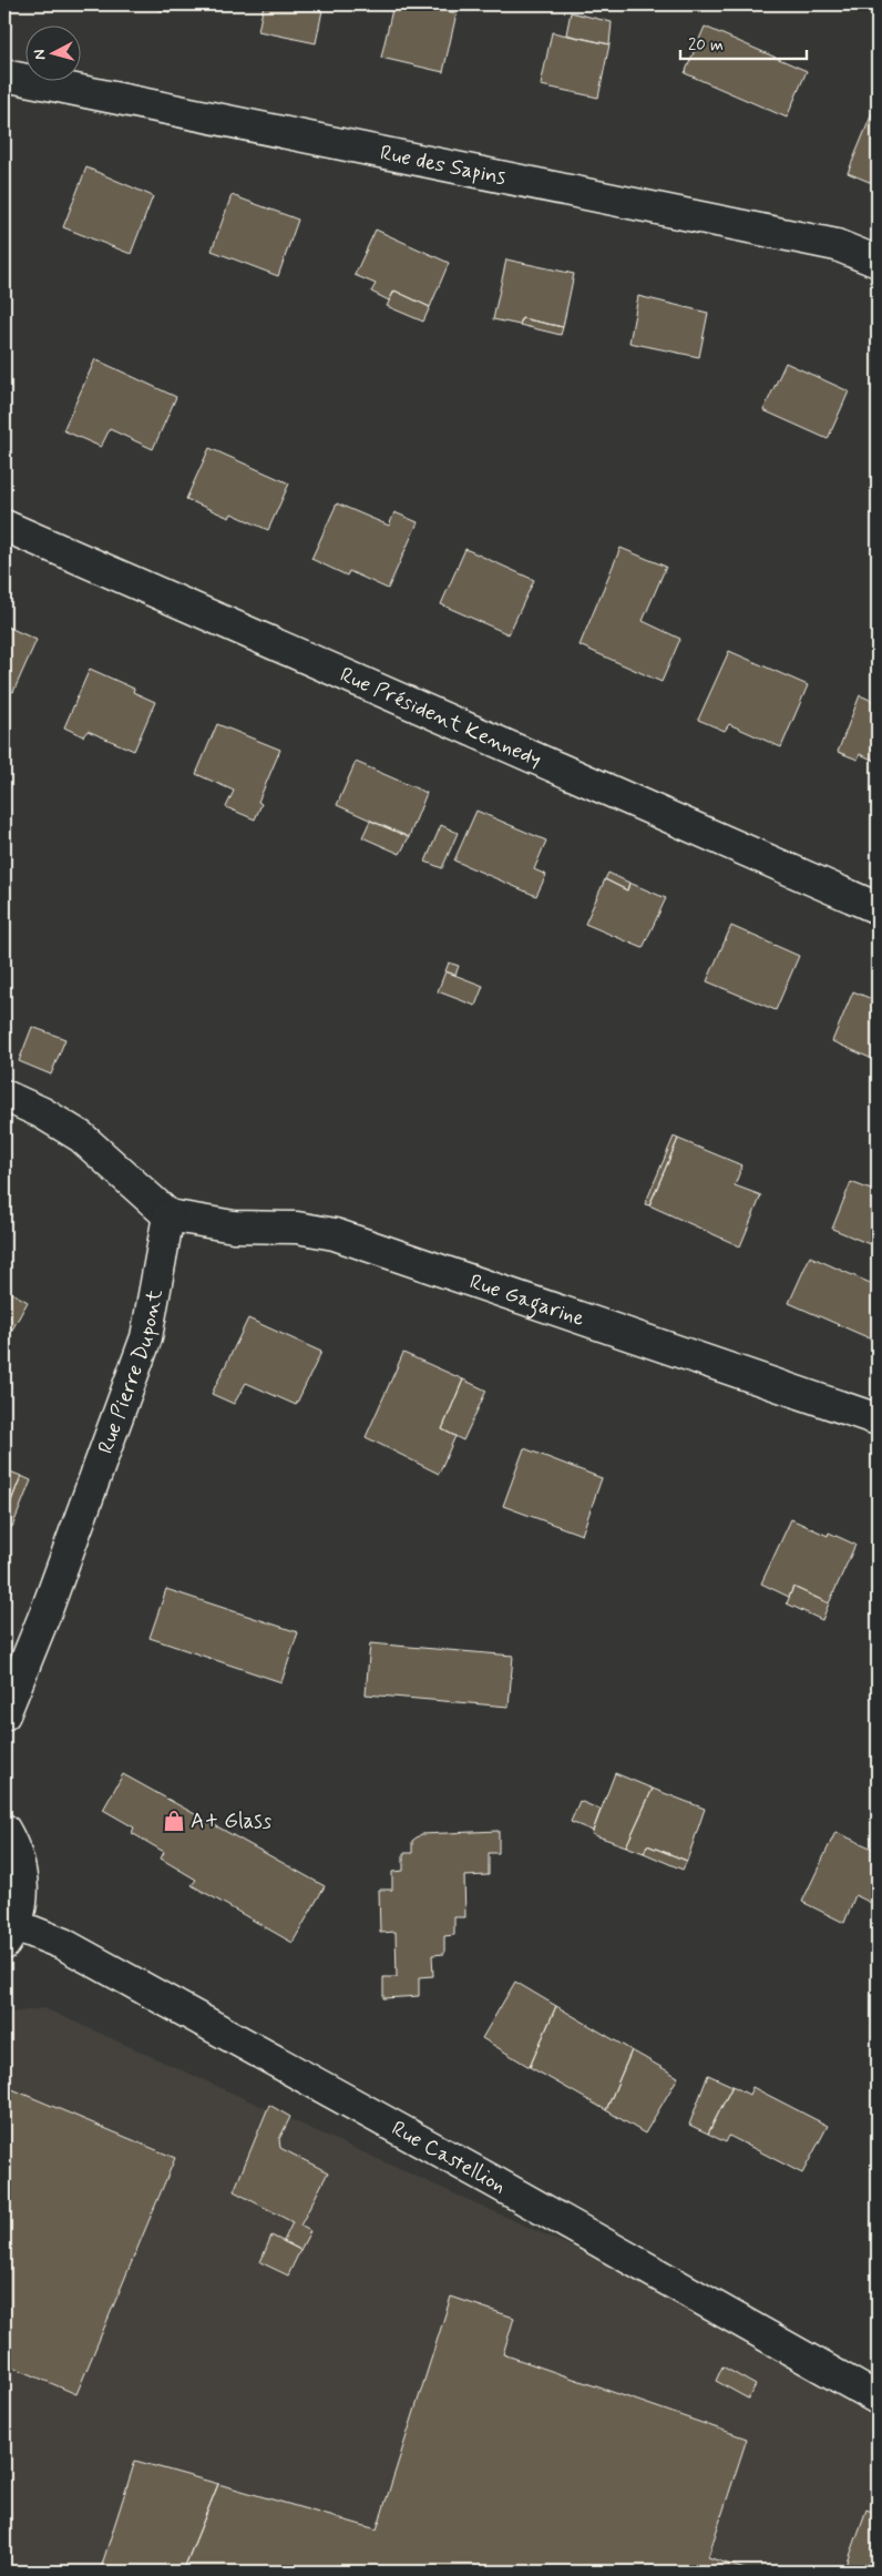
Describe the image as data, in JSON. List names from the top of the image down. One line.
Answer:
{"streets":{"street":["Rue des Sapins","Rue Président Kennedy","Rue Gagarine","Rue Pierre Dupont","Rue Castellion"]},"crossings":[["Rue Gagarine","Rue Pierre Dupont"]],"places":{"shop":["A+ Glass"]},"scale_bar":"20 m","north":"left"}
